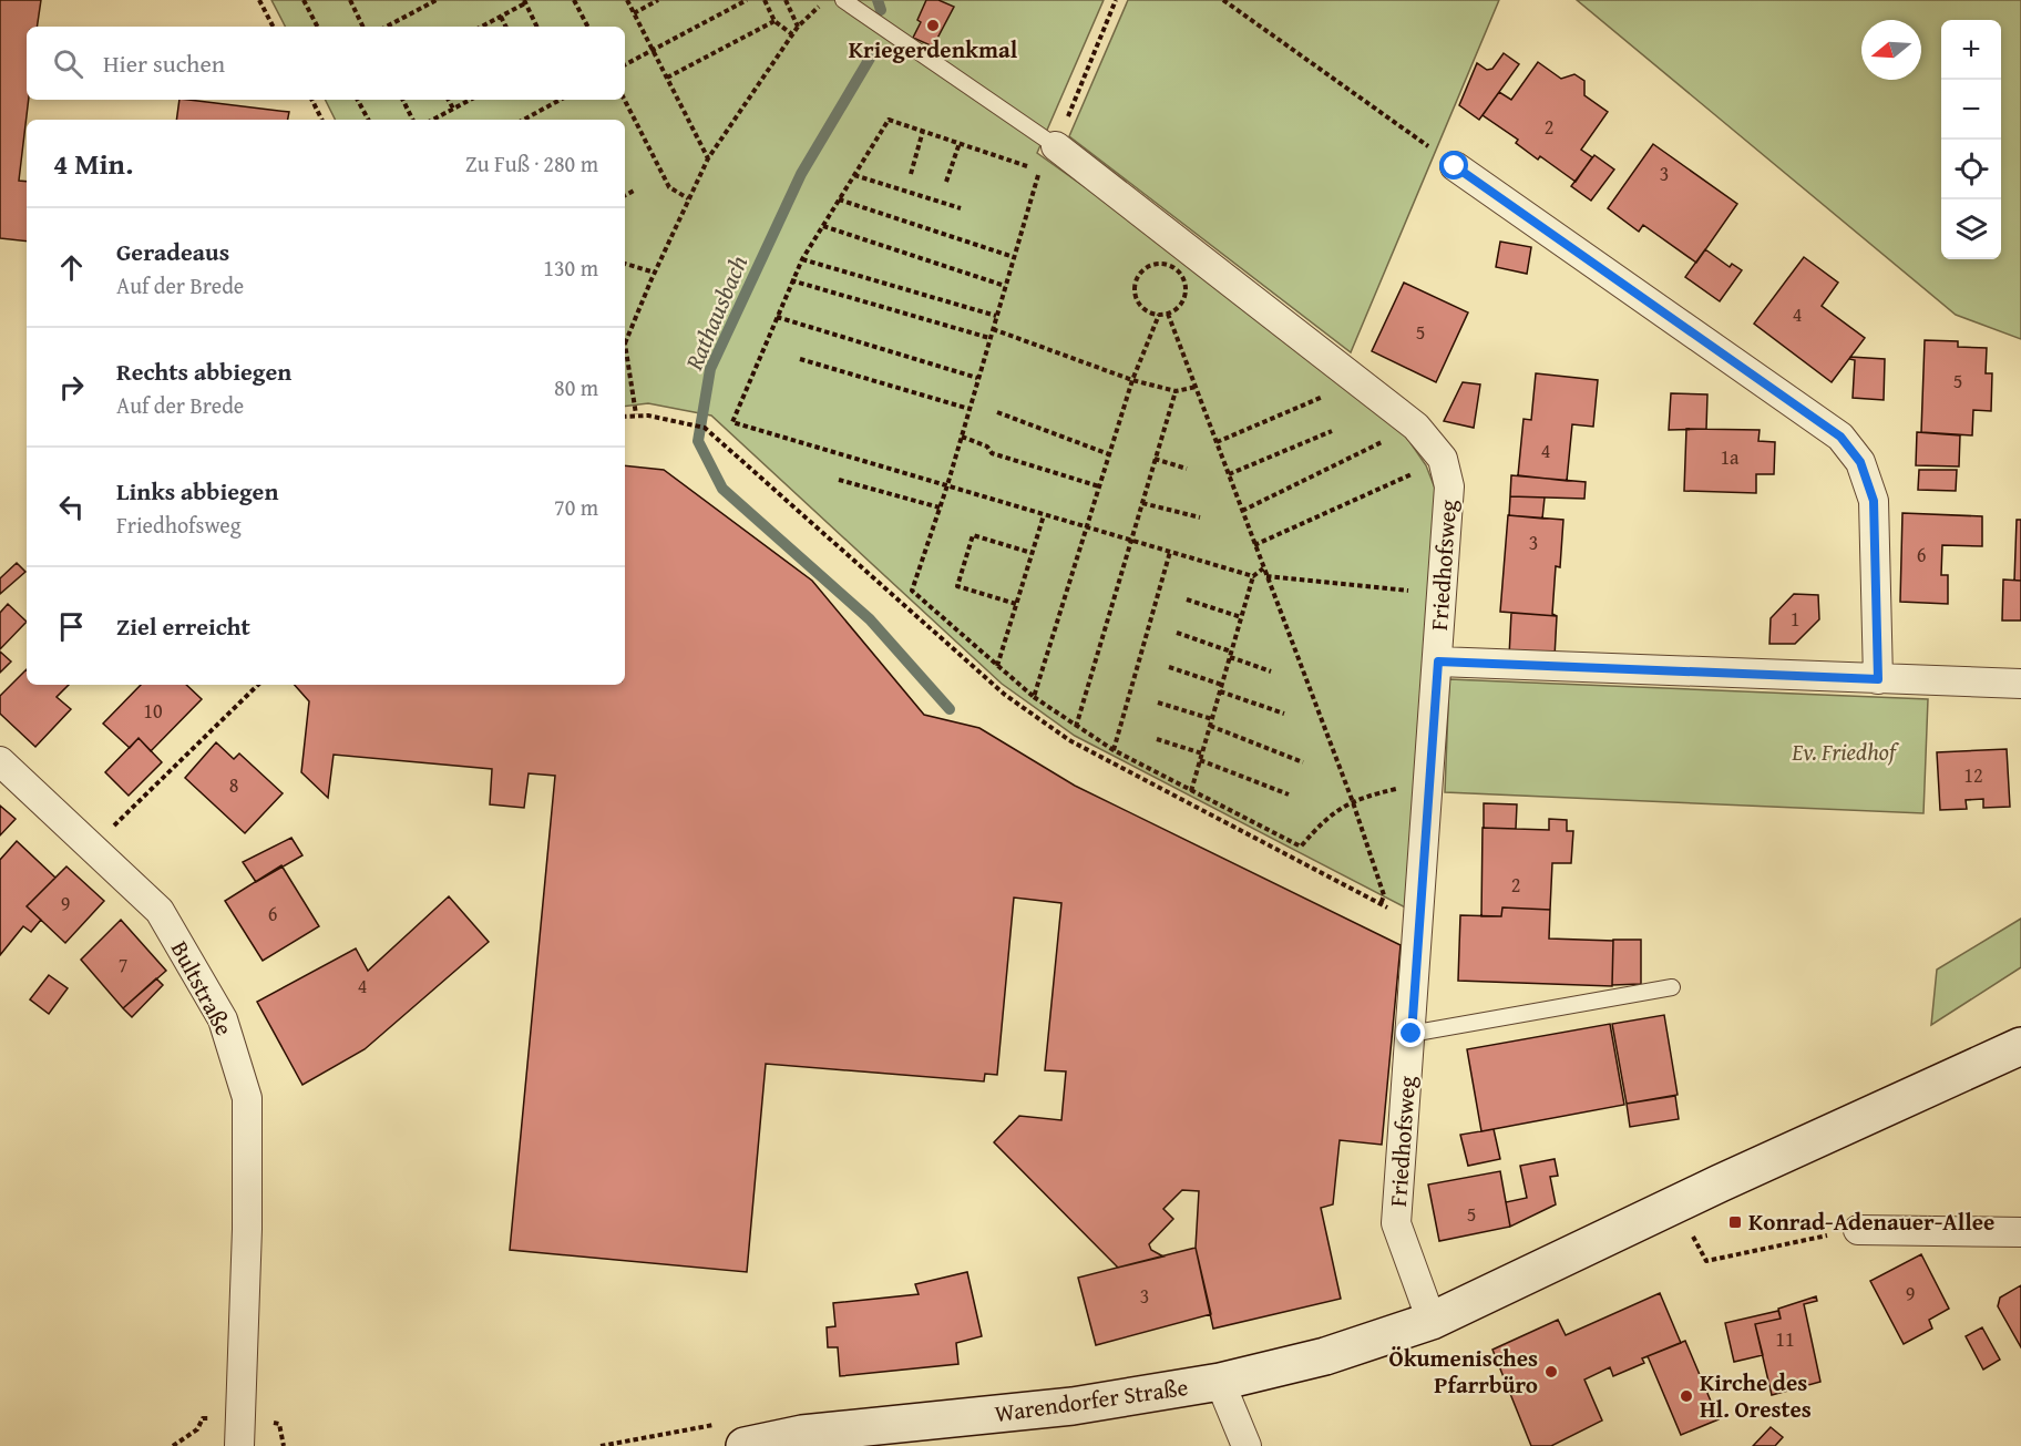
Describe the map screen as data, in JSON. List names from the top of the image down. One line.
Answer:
{"streets":{"main road":["Warendorfer Straße"],"street":["Friedhofsweg","Bultstraße"]},"crossings":[["Friedhofsweg","Warendorfer Straße"]],"water":["Rathausbach"],"parks":["Ev. Friedhof"],"places":{"other":["Kriegerdenkmal","Ökumenisches Pfarrbüro","Kirche des Hl. Orestes"],"transit":["Konrad-Adenauer-Allee"]},"house_numbers":["2","3","4","5","5","4","1a","3","6","1","10","12","8","2","9","6","7","4","5","9","3","11"],"north":"left","page":{"map_buttons":["+","−"],"search":"Hier suchen","heading":["4 Min.","Zu Fuß · 280 m"],"list":[["Geradeaus","Auf der Brede","130 m"],["Rechts abbiegen","Auf der Brede","80 m"],["Links abbiegen","Friedhofsweg","70 m"],"Ziel erreicht"]}}
